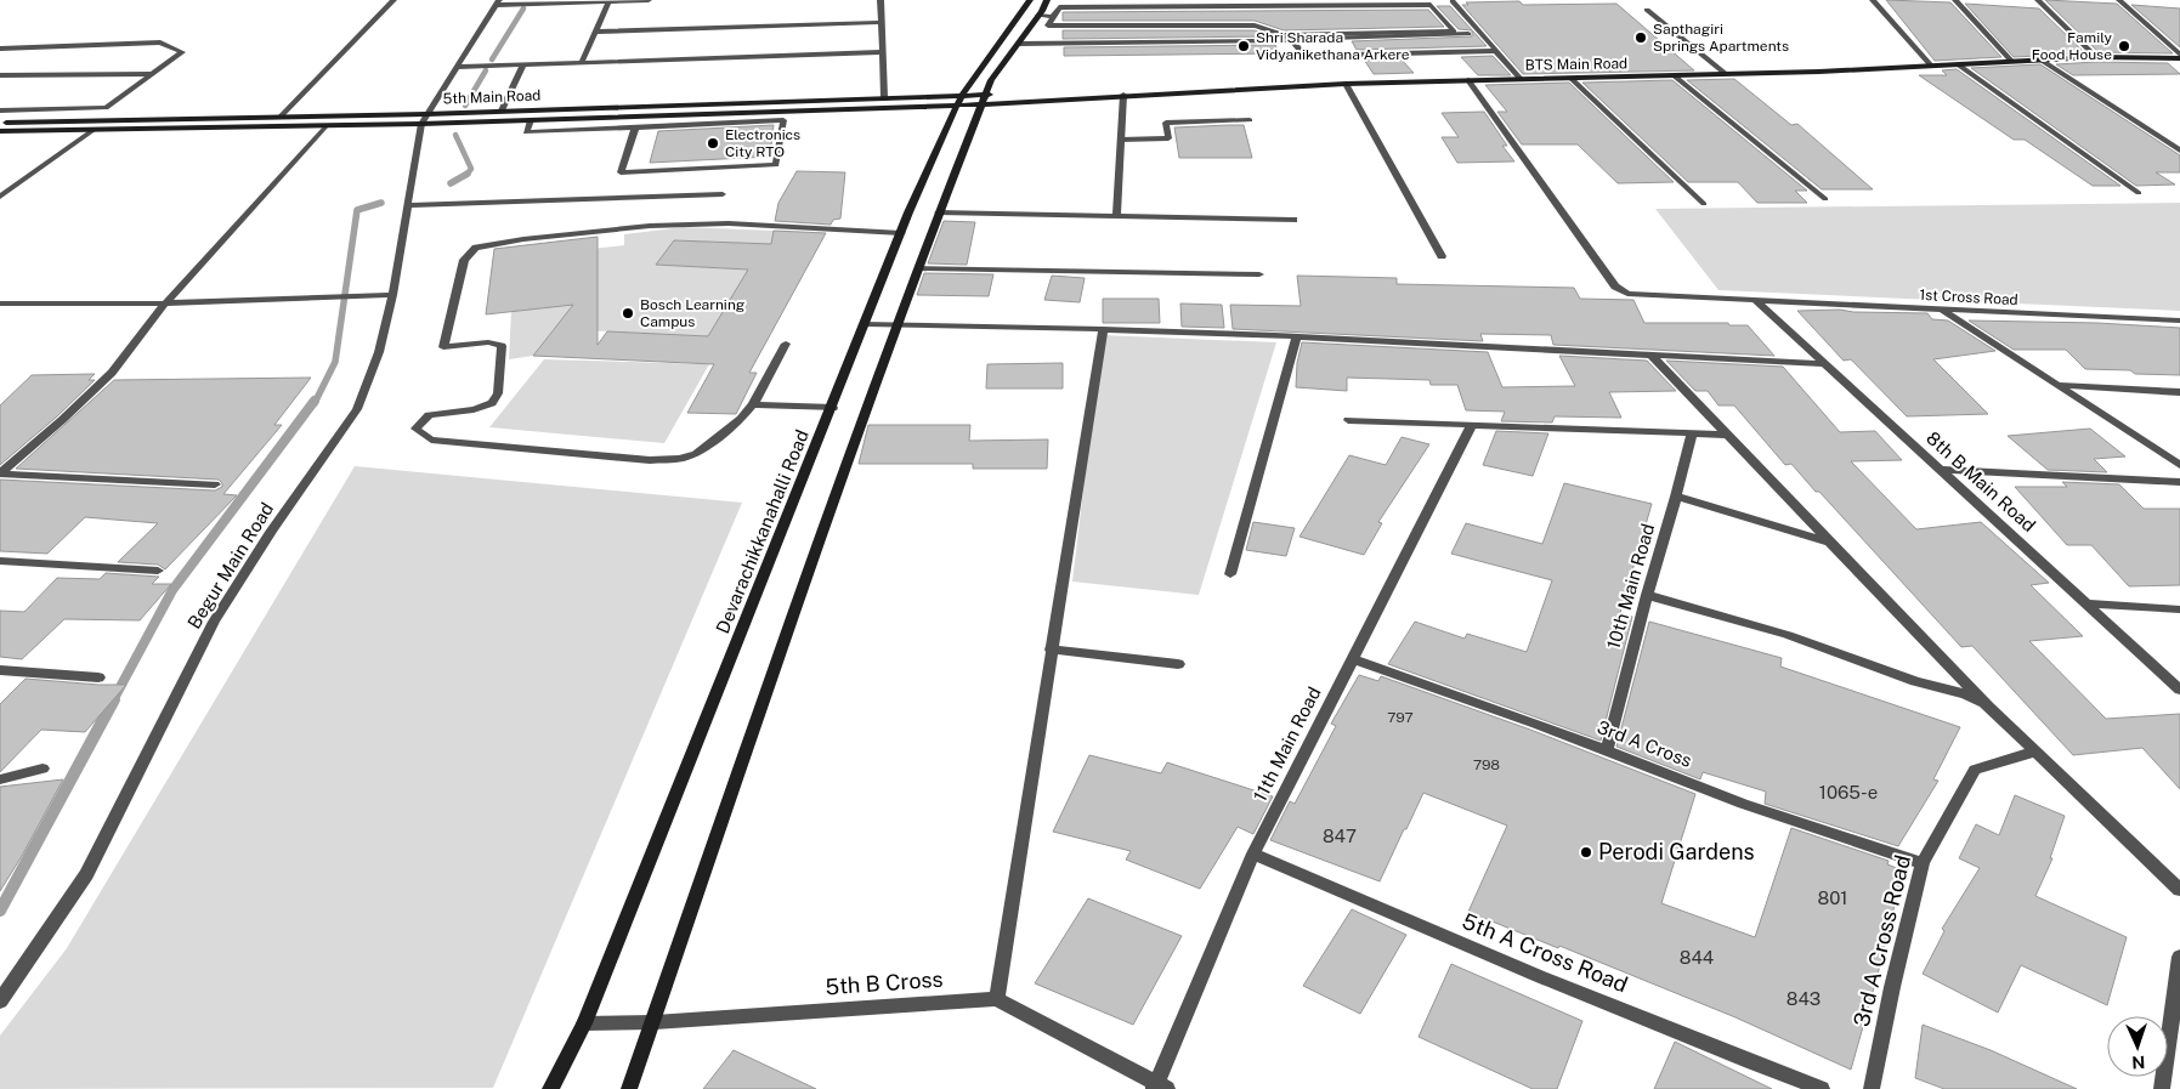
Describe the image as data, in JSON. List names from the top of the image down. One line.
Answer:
{"streets":{"main road":["BTS Main Road","5th Main Road","Devarachikkanahalli Road"],"street":["1st Cross Road","8th B Main Road","Begur Main Road","10th Main Road","11th Main Road","3rd A Cross","3rd A Cross Road","5th A Cross Road","5th B Cross"]},"crossings":[["BTS Main Road","5th Main Road"],["BTS Main Road","1st Cross Road"],["5th Main Road","Devarachikkanahalli Road"],["5th Main Road","Begur Main Road"],["1st Cross Road","8th B Main Road"],["Devarachikkanahalli Road","5th B Cross"],["10th Main Road","3rd A Cross"],["11th Main Road","3rd A Cross"],["11th Main Road","5th A Cross Road"],["3rd A Cross","3rd A Cross Road"]],"places":["Sapthagiri Springs Apartments","Shri Sharada Vidyanikethana Arkere","Family Food House","Electronics City RTO","Bosch Learning Campus","Perodi Gardens"],"house_numbers":["797","798","1065-e","847","801","844","843"],"north":"bottom"}
